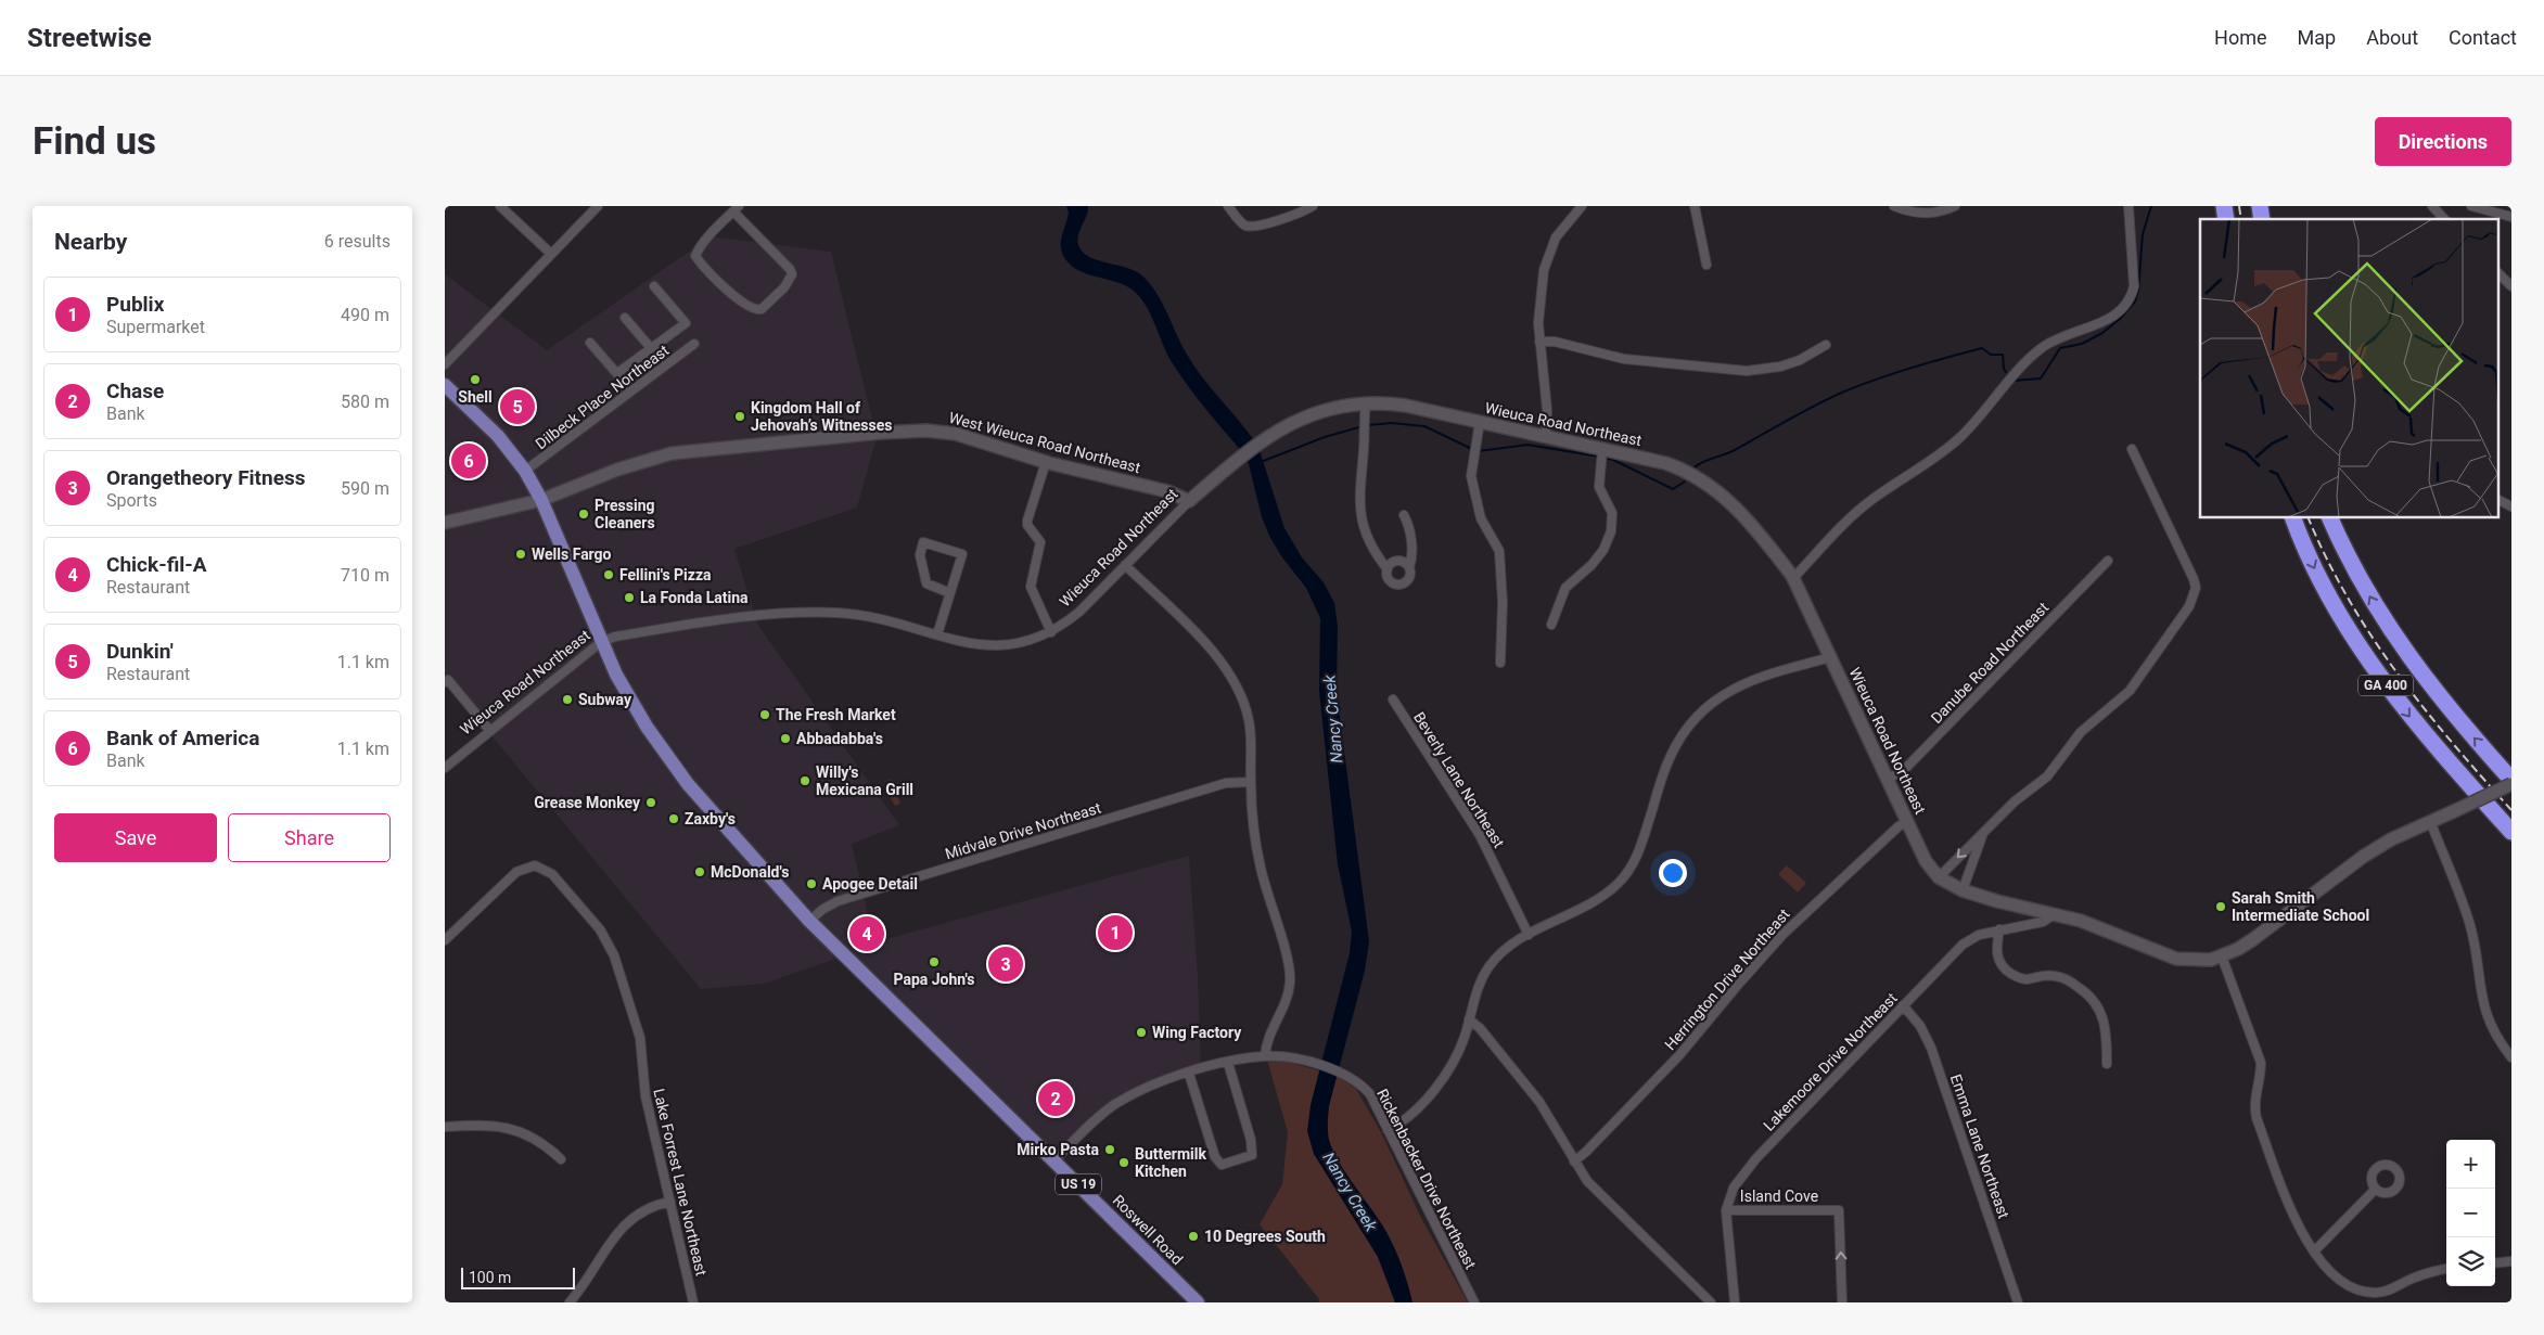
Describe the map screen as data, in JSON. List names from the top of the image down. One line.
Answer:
{"streets":{"highway":["GA 400"],"main road":["US 19","Roswell Road"],"street":["Dilbeck Place Northeast","Wieuca Road Northeast","West Wieuca Road Northeast","Danube Road Northeast","Beverly Lane Northeast","Midvale Drive Northeast","Herrington Drive Northeast","Lakemoore Drive Northeast","Emma Lane Northeast","Rickenbacker Drive Northeast","Lake Forrest Lane Northeast","Island Cove"]},"crossings":[["Dilbeck Place Northeast","US 19"],["Wieuca Road Northeast","West Wieuca Road Northeast"],["Wieuca Road Northeast","Danube Road Northeast"],["Wieuca Road Northeast","GA 400"],["Wieuca Road Northeast","Herrington Drive Northeast"],["Wieuca Road Northeast","Lakemoore Drive Northeast"],["Wieuca Road Northeast","US 19"],["West Wieuca Road Northeast","US 19"],["Midvale Drive Northeast","US 19"],["Midvale Drive Northeast","Roswell Road"],["Lakemoore Drive Northeast","Emma Lane Northeast"],["Lakemoore Drive Northeast","Island Cove"],["Rickenbacker Drive Northeast","Roswell Road"],["US 19","Roswell Road"]],"water":["Nancy Creek"],"places":["Shell","Kingdom Hall of Jehovah’s Witnesses","Pressing Cleaners","Wells Fargo","Fellini's Pizza","La Fonda Latina","Subway","The Fresh Market","Abbadabba's","Willy's Mexicana Grill","Grease Monkey","Zaxby's","McDonald's","Apogee Detail","Sarah Smith Intermediate School","Papa John's","Wing Factory","Mirko Pasta","Buttermilk Kitchen","10 Degrees South"],"scale_bar":"100 m","page":{"header":"Streetwise","nav":["Home","Map","About","Contact"],"buttons":["Directions",["Save","Share"]],"title":"Find us","heading":["Nearby","6 results"],"list":[{"mark":"1","name":"Publix","note":"Supermarket","value":"490 m"},{"mark":"2","name":"Chase","note":"Bank","value":"580 m"},{"mark":"3","name":"Orangetheory Fitness","note":"Sports","value":"590 m"},{"mark":"4","name":"Chick-fil-A","note":"Restaurant","value":"710 m"},{"mark":"5","name":"Dunkin'","note":"Restaurant","value":"1.1 km"},{"mark":"6","name":"Bank of America","note":"Bank","value":"1.1 km"}],"pins":["5","6","1","4","3","2"],"map_buttons":["+","−"],"scale":"100 m"}}
